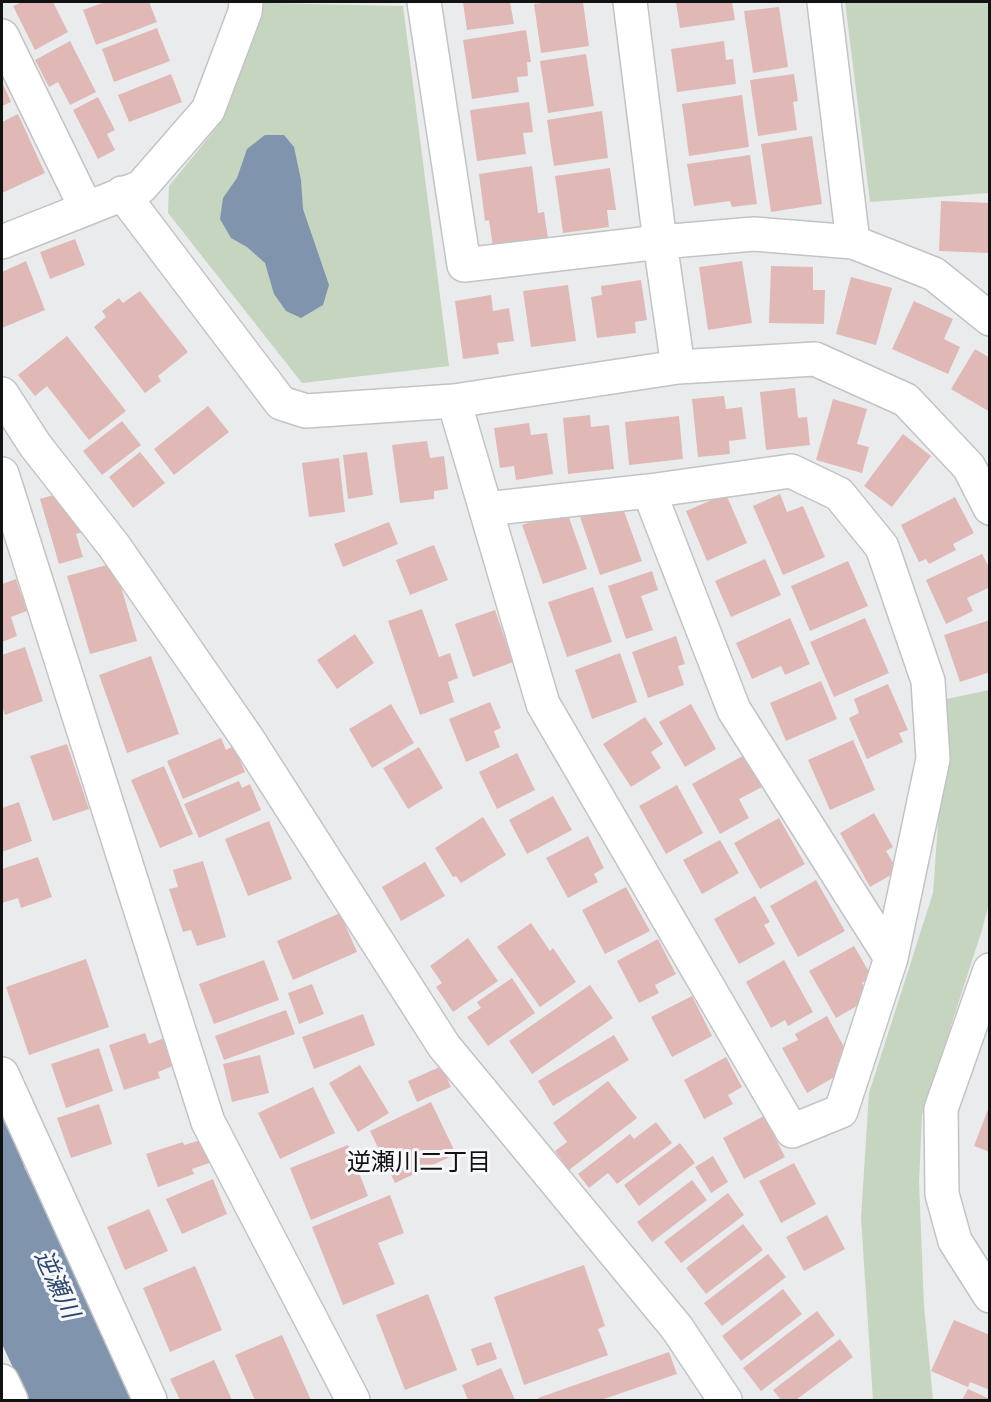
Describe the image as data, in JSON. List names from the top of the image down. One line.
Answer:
{"districts":["逆瀬川二丁目"],"water":["逆瀬川"]}
